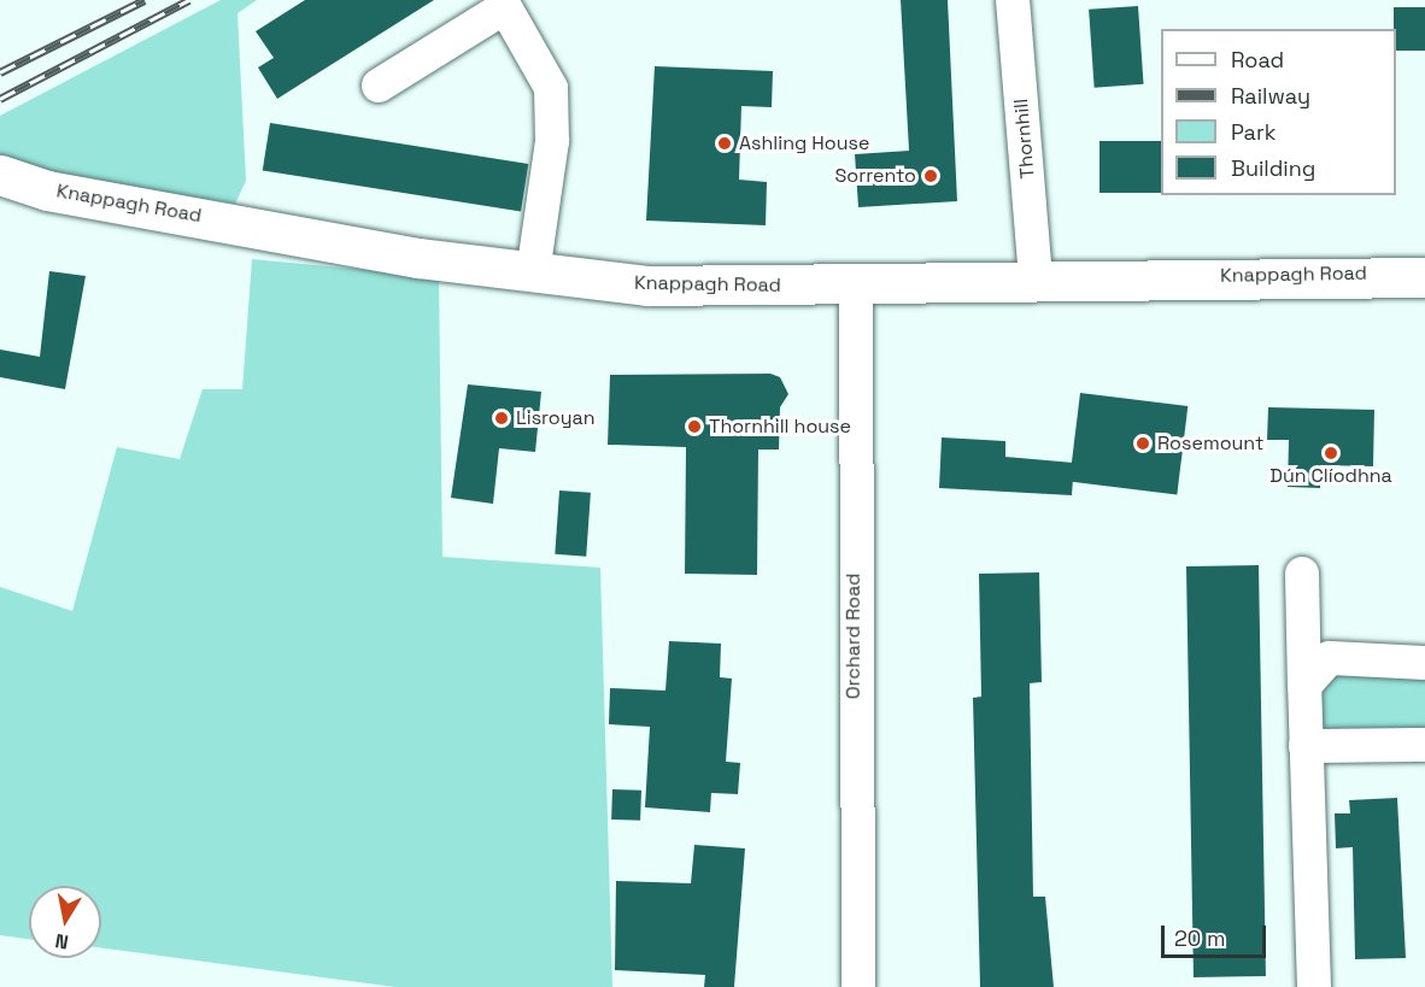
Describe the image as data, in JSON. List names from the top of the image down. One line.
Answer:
{"streets":{"main road":["Knappagh Road"],"street":["Thornhill","Orchard Road"]},"crossings":[["Thornhill","Knappagh Road"],["Knappagh Road","Orchard Road"]],"places":["Ashling House","Sorrento","Lisroyan","Thornhill house","Rosemount","Dún Clíodhna"],"legend":["Road","Railway","Park","Building"],"scale_bar":"20 m","north":"bottom"}
